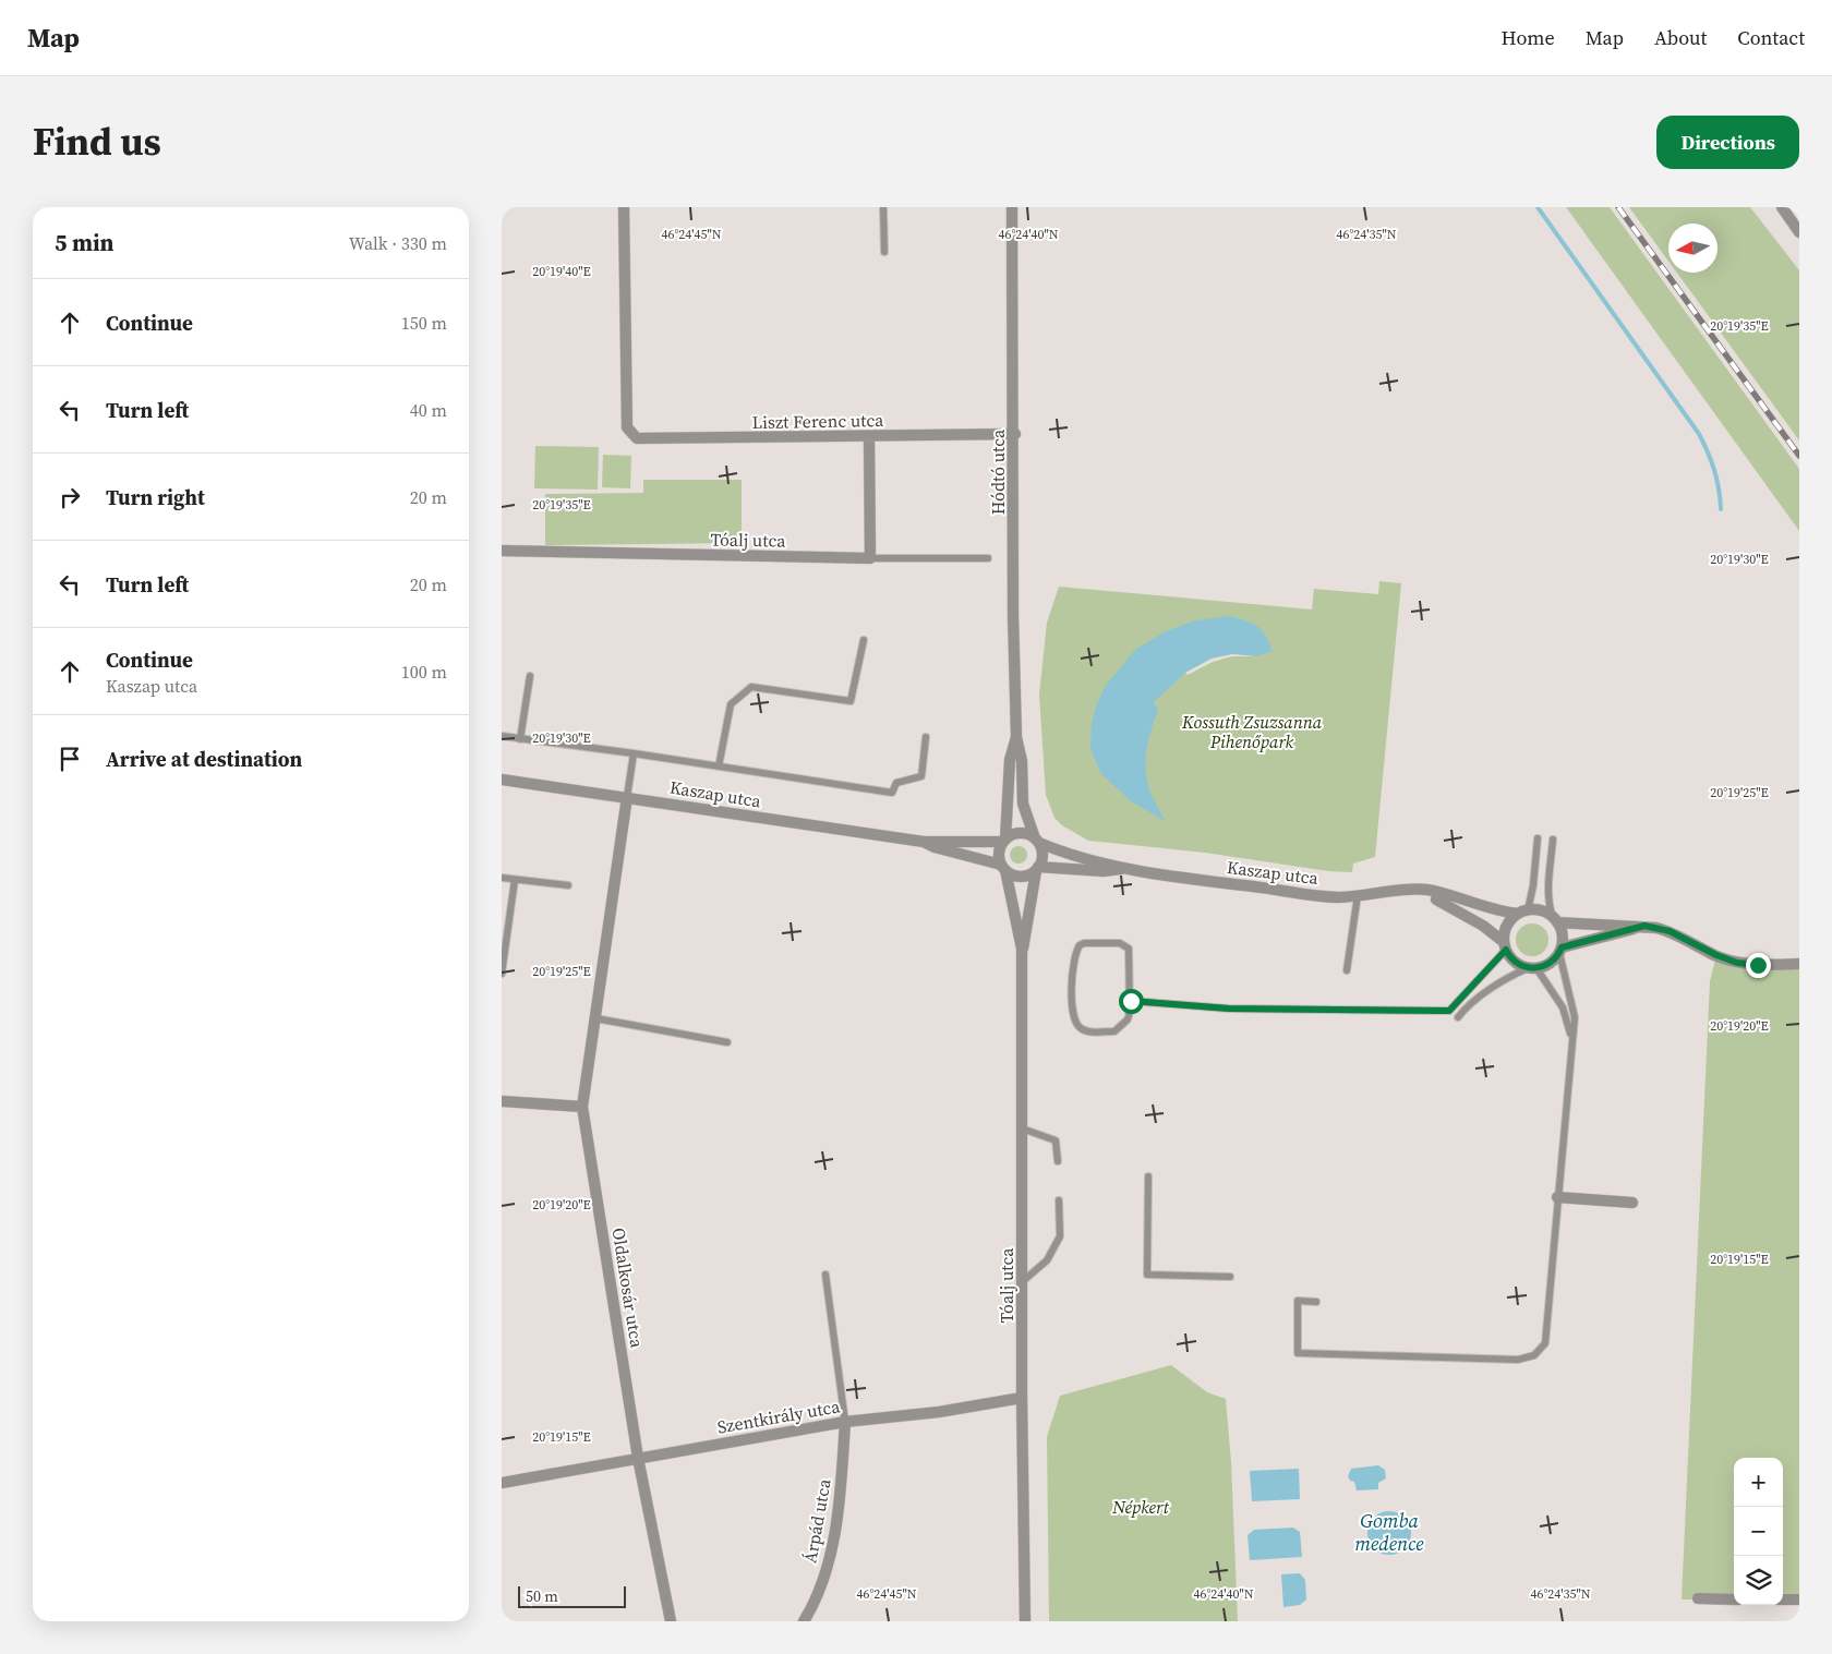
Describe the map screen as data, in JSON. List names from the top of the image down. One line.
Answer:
{"streets":{"street":["Liszt Ferenc utca","Hódtó utca","Tóalj utca","Kaszap utca","Oldalkosár utca","Szentkirály utca","Árpád utca"]},"crossings":[["Liszt Ferenc utca","Hódtó utca"],["Hódtó utca","Tóalj utca"],["Hódtó utca","Kaszap utca"],["Tóalj utca","Kaszap utca"],["Tóalj utca","Szentkirály utca"],["Kaszap utca","Oldalkosár utca"],["Oldalkosár utca","Szentkirály utca"],["Szentkirály utca","Árpád utca"]],"water":["Gomba medence"],"parks":["Kossuth Zsuzsanna Pihenőpark","Népkert"],"scale_bar":"50 m","north":"left","page":{"header":"Map","nav":["Home","Map","About","Contact"],"title":"Find us","buttons":"Directions","heading":["5 min","Walk · 330 m"],"list":[["Continue","150 m"],["Turn left","40 m"],["Turn right","20 m"],["Turn left","20 m"],["Continue","Kaszap utca","100 m"],"Arrive at destination"],"map_buttons":["+","−"],"scale":"50 m"},"coordinates":["46°24'45\"N","46°24'40\"N","46°24'35\"N","20°19'40\"E","20°19'35\"E","20°19'30\"E","20°19'25\"E","20°19'20\"E","20°19'15\"E"]}
